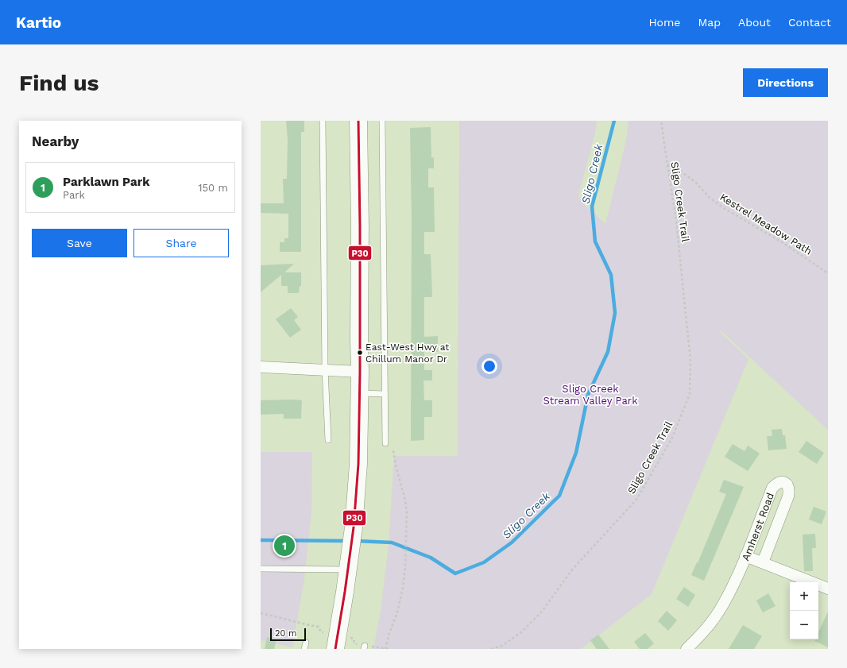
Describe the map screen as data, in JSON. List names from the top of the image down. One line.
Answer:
{"streets":{"street":["Amherst Road"],"path":["Sligo Creek Trail","Kestrel Meadow Path"]},"crossings":[["Sligo Creek Trail","Kestrel Meadow Path"]],"water":["Sligo Creek"],"parks":["Sligo Creek Stream Valley Park"],"places":["East-West Hwy at Chillum Manor Dr"],"lines":["transit line P30"],"scale_bar":"20 m","page":{"header":"Kartio","nav":["Home","Map","About","Contact"],"buttons":["Directions",["Save","Share"]],"title":"Find us","heading":"Nearby","list":[{"mark":"1","name":"Parklawn Park","note":"Park","value":"150 m"}],"pins":"1","map_buttons":["+","−"],"scale":"20 m"}}
